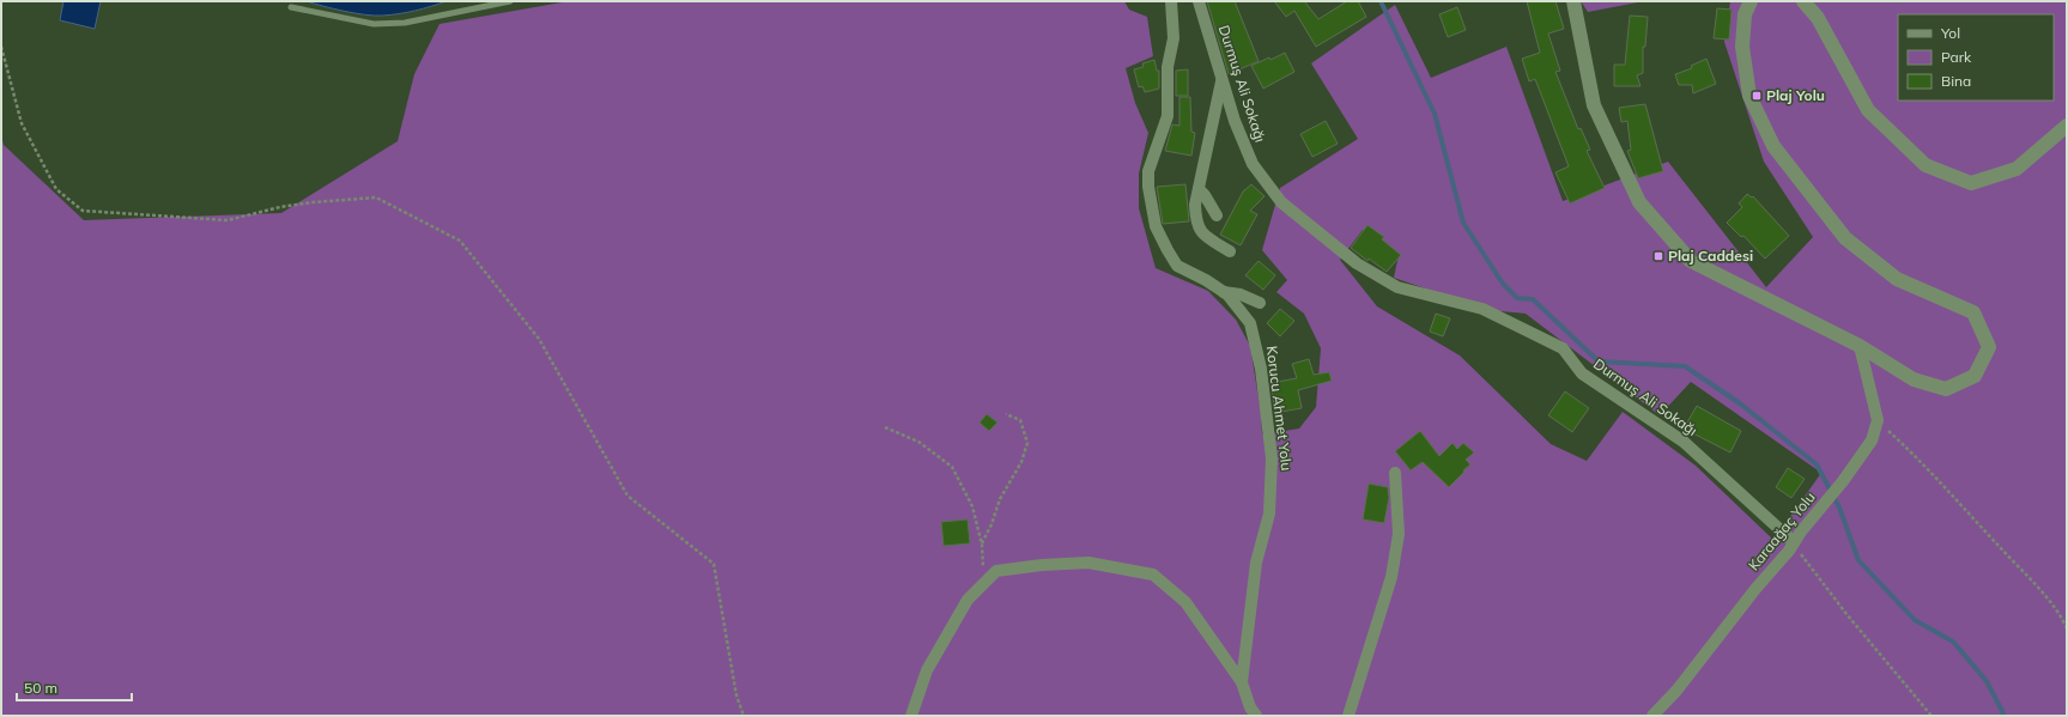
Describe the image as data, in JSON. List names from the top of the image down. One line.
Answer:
{"streets":{"street":["Durmuş Ali Sokağı","Korucu Ahmet Yolu","Karaağaç Yolu"]},"crossings":[["Durmuş Ali Sokağı","Karaağaç Yolu"]],"places":{"transit":["Plaj Yolu","Plaj Caddesi"]},"legend":["Yol","Park","Bina"],"scale_bar":"50 m"}
